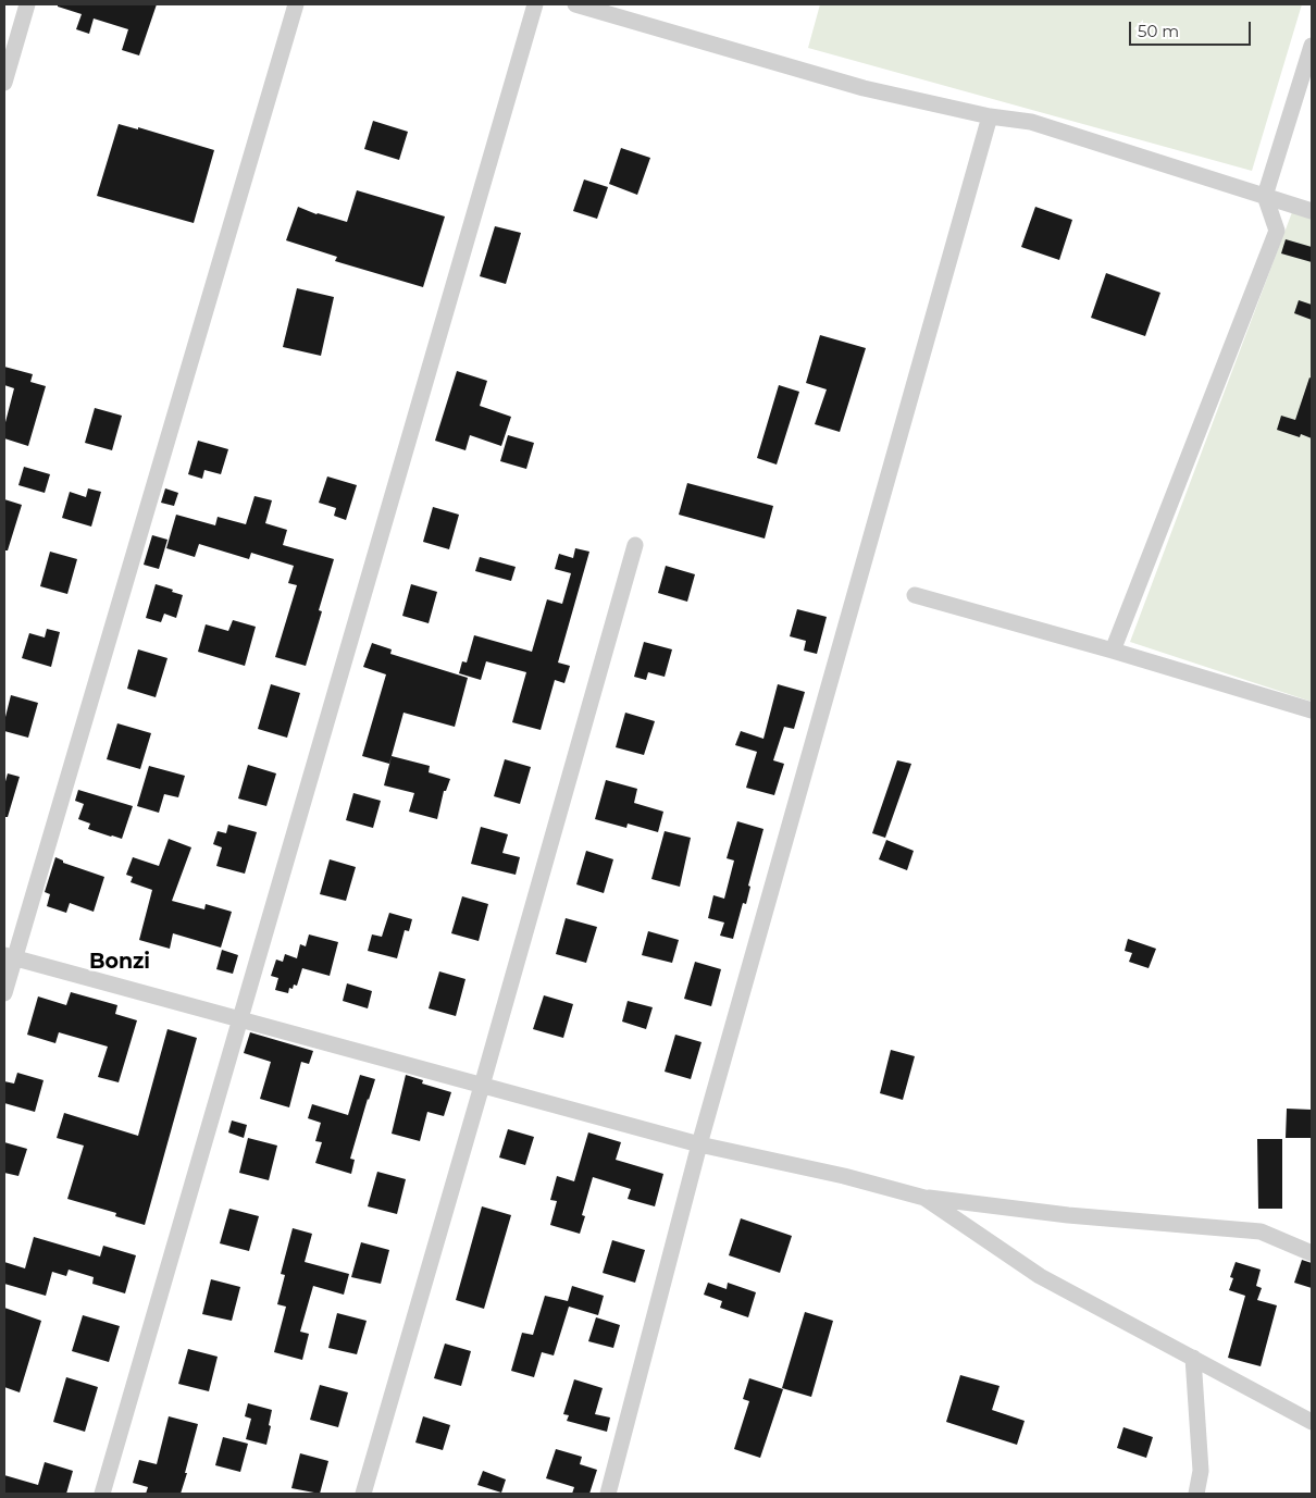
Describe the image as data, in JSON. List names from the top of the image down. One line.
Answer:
{"districts":["Bonzi"],"scale_bar":"50 m"}
